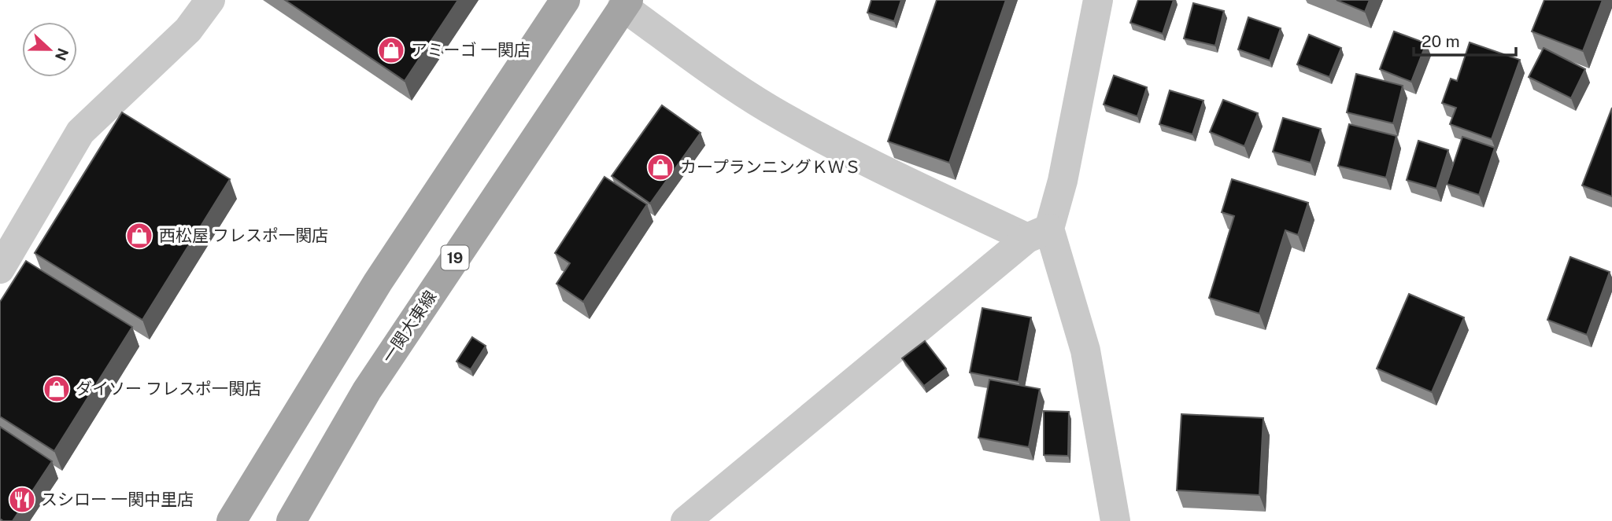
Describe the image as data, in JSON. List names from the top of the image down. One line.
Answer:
{"streets":{"main road":["19","一関大東線"]},"places":{"shop":["アミーゴ 一関店","カープランニングＫＷＳ","西松屋 フレスポ一関店","ダイソー フレスポ一関店"],"restaurant":["スシロー 一関中里店"]},"scale_bar":"20 m","north":"right"}
